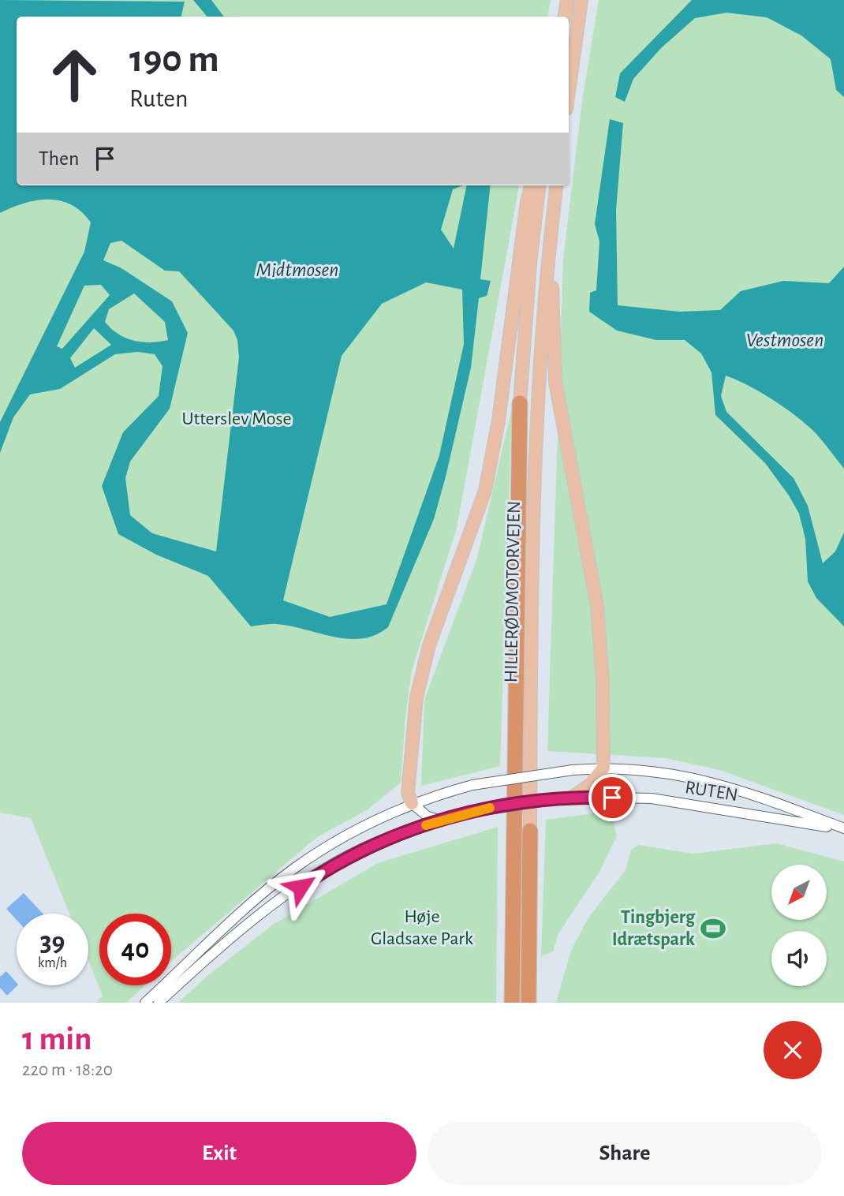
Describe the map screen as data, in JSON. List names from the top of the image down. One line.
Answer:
{"streets":{"highway":["HILLERØDMOTORVEJEN"],"street":["RUTEN"]},"water":["Midtmosen","Vestmosen"],"parks":["Utterslev Mose","Høje Gladsaxe Park"],"places":{"sports":["Tingbjerg Idrætspark"]},"north":"bottom left","page":{"turn":["190 m","Ruten"],"then":"Then","speed":"39 km/h","limit":"40","heading":["1 min","220 m · 18:20"],"buttons":["Exit","Share"]}}
